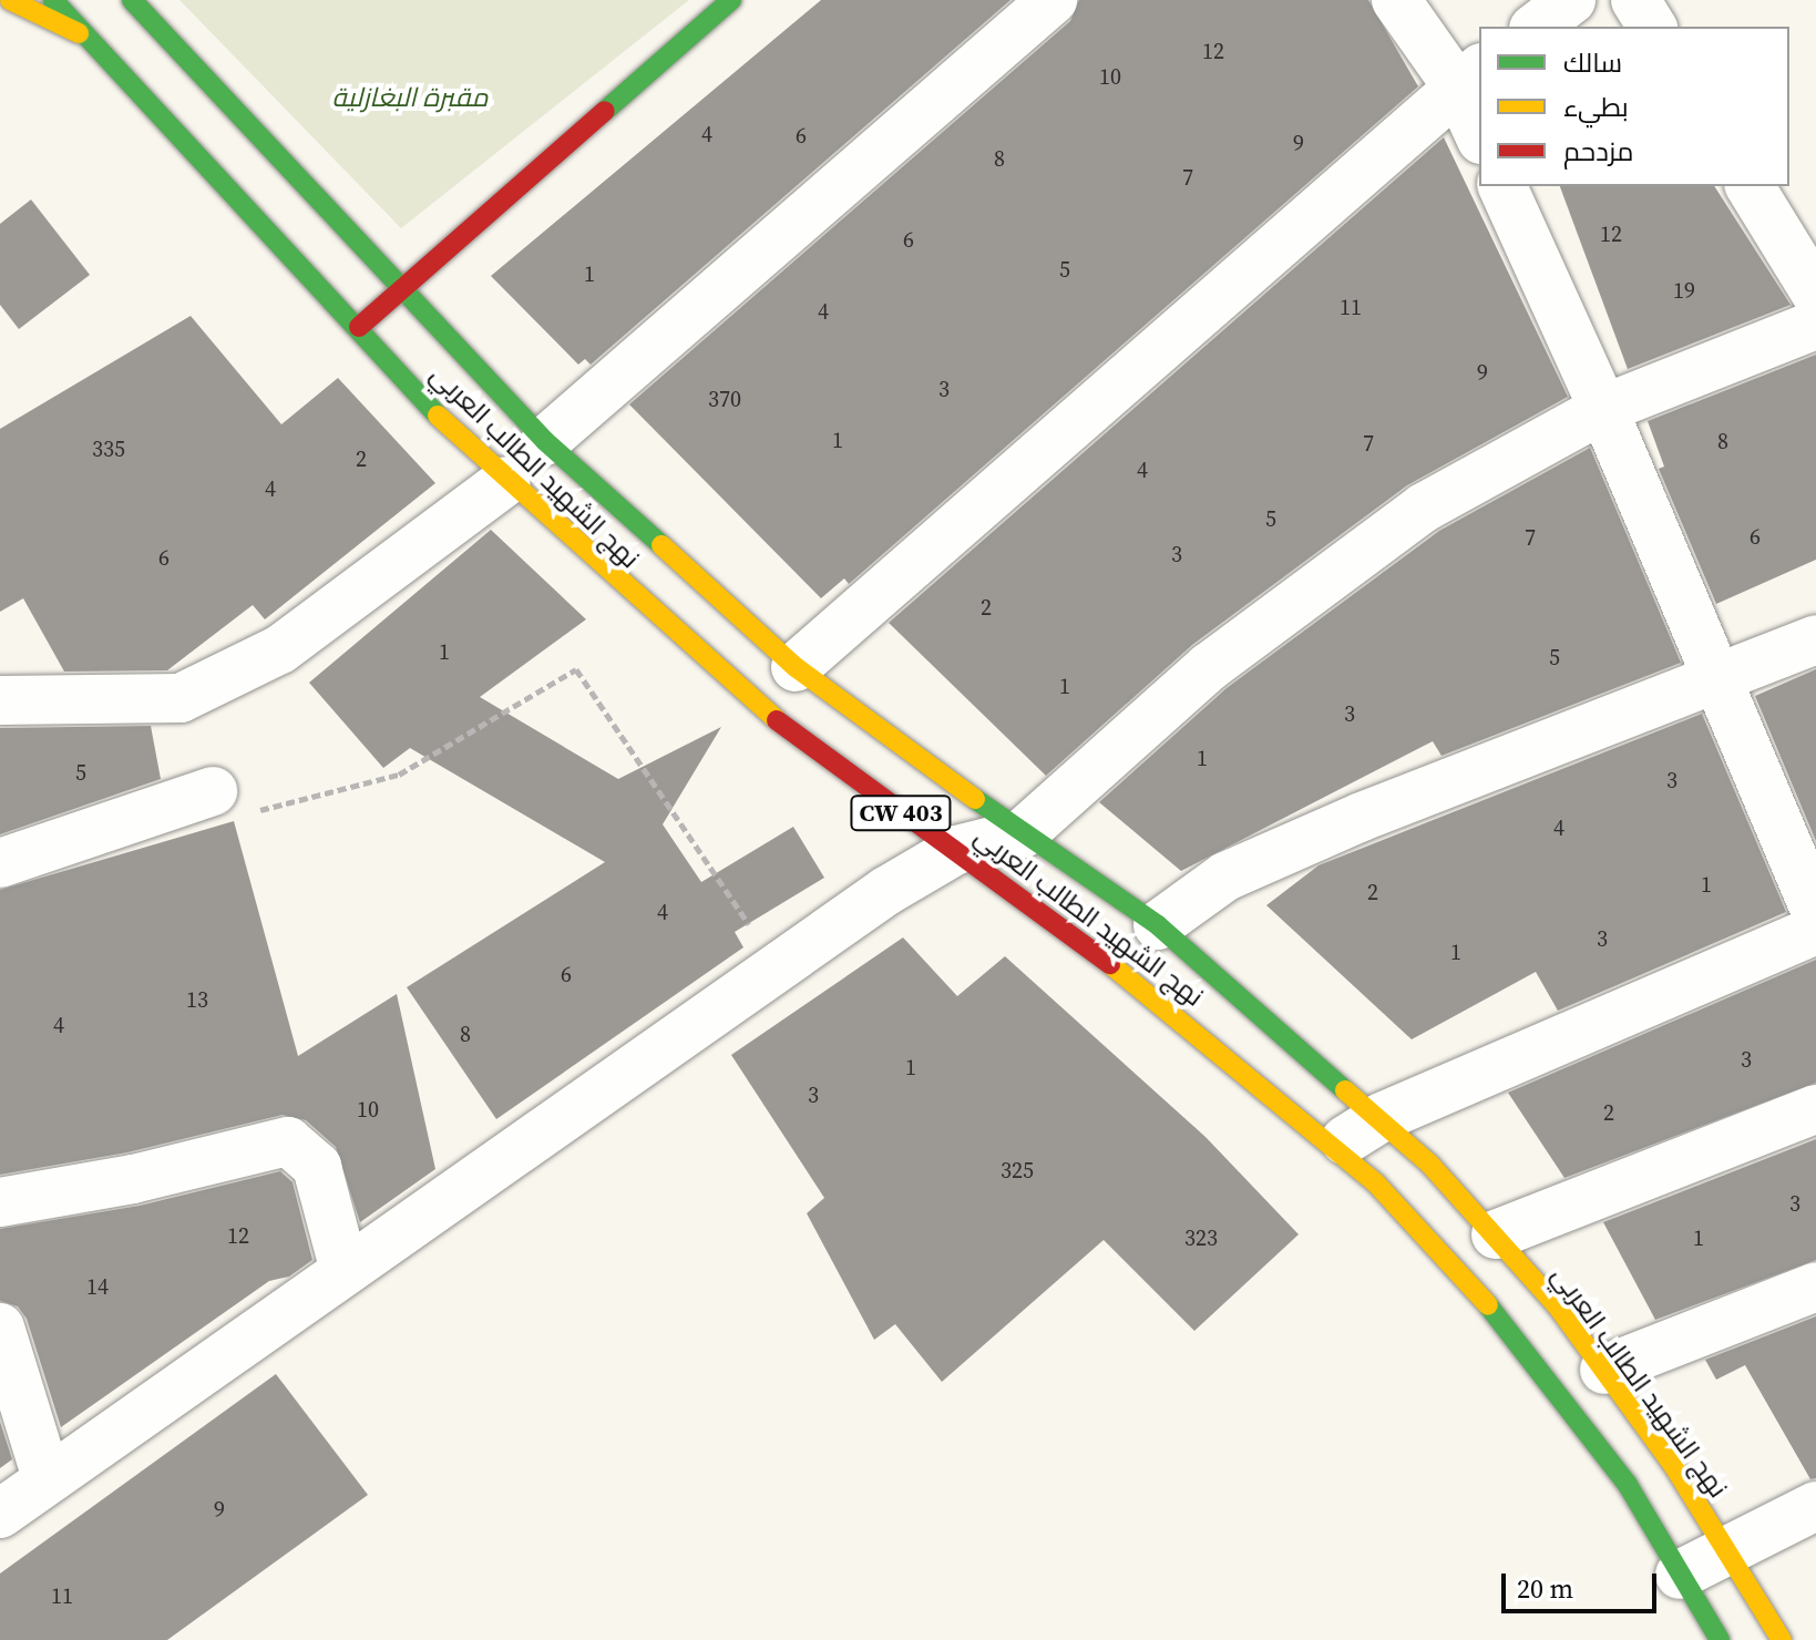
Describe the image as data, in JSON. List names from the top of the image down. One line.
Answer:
{"streets":{"main road":["نهج الشهيد الطالب العربي","CW 403"]},"parks":["مقبرة البغازلية"],"house_numbers":["12","10","4","6","9","8","7","12","6","5","1","19","11","4","9","3","370","1","8","7","335","2","4","4","5","6","7","3","6","2","1","5","1","3","1","5","3","4","1","2","4","3","1","6","13","4","8","3","1","3","10","2","325","3","12","323","1","14","9","11"],"legend":["سالك","بطيء","مزدحم"],"scale_bar":"20 m"}
